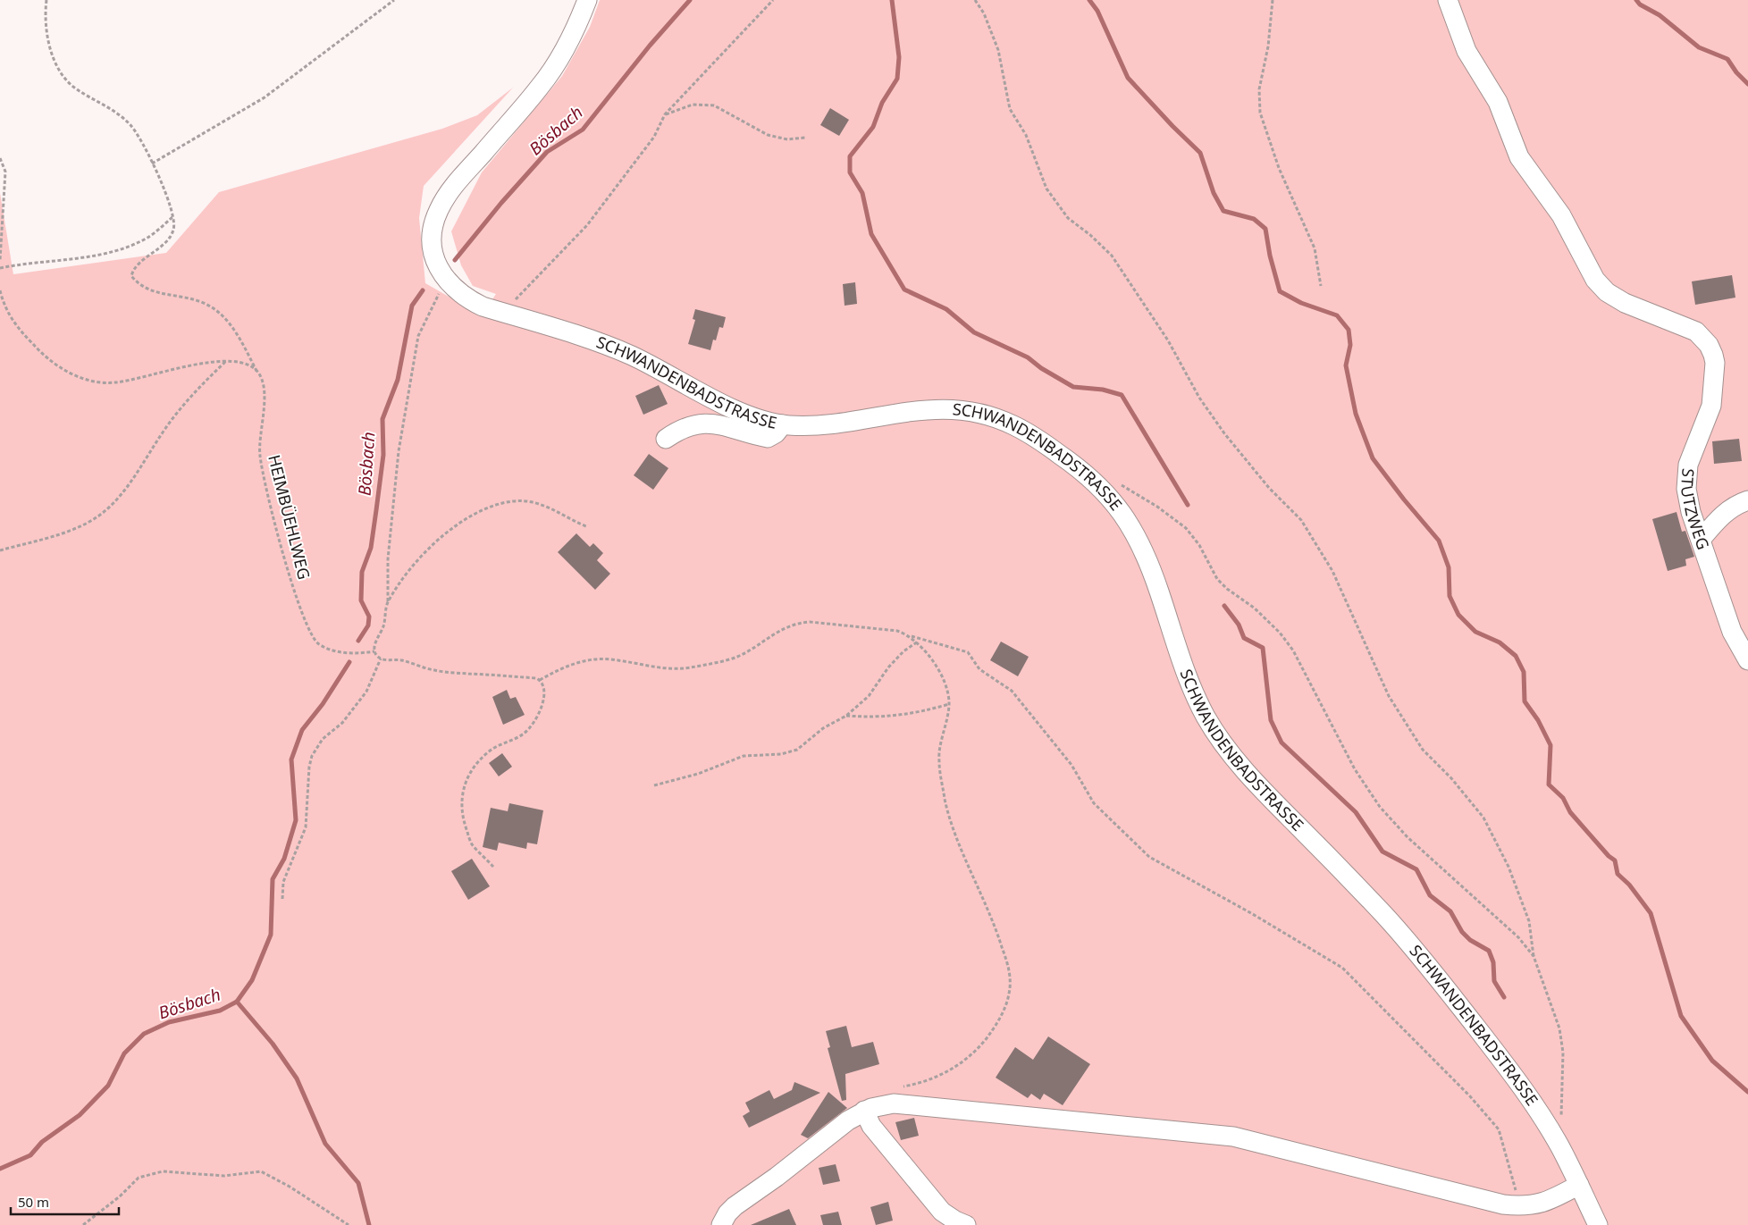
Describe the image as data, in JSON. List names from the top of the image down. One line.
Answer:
{"streets":{"street":["SCHWANDENBADSTRASSE","STUTZWEG"],"path":["HEIMBÜEHLWEG"]},"water":["Bösbach"],"scale_bar":"50 m"}
